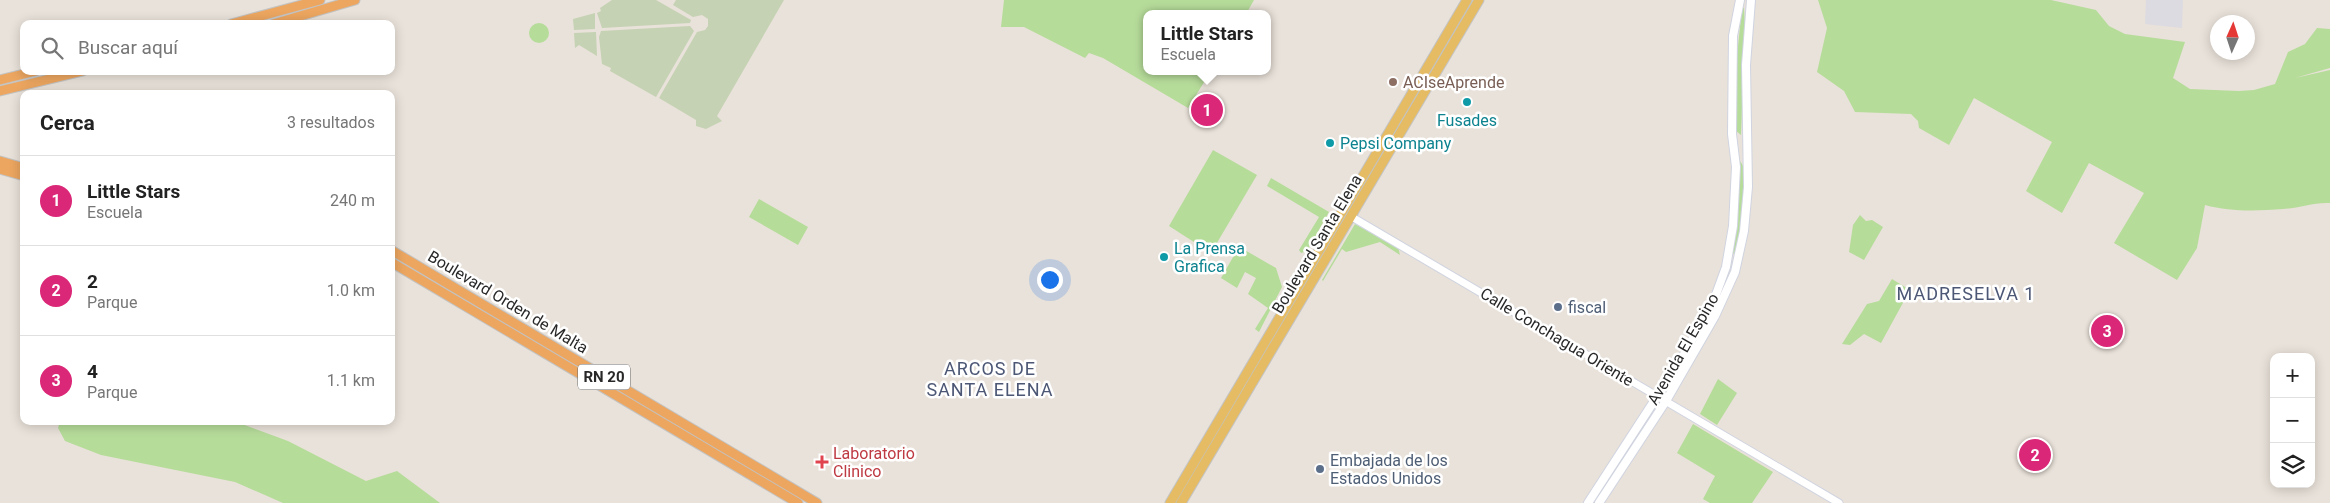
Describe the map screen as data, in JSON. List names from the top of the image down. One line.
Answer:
{"streets":{"highway":["Boulevard Orden de Malta","RN 20"],"main road":["Boulevard Santa Elena","Avenida El Espino"],"street":["Calle Conchagua Oriente"]},"crossings":[["Boulevard Santa Elena","Calle Conchagua Oriente"],["Calle Conchagua Oriente","Avenida El Espino"]],"districts":["MADRESELVA 1","ARCOS DE SANTA ELENA"],"places":{"other":["ACIseAprende","Fusades","Pepsi Company","La Prensa Grafica","fiscal","Embajada de los Estados Unidos"],"health":["Laboratorio Clinico"]},"north":"top","page":{"popup":["Little Stars","Escuela"],"search":"Buscar aquí","heading":["Cerca","3 resultados"],"pins":["1","3","2"],"list":[{"mark":"1","name":"Little Stars","note":"Escuela","value":"240 m"},{"mark":"2","name":"2","note":"Parque","value":"1.0 km"},{"mark":"3","name":"4","note":"Parque","value":"1.1 km"}],"map_buttons":["+","−"]}}
